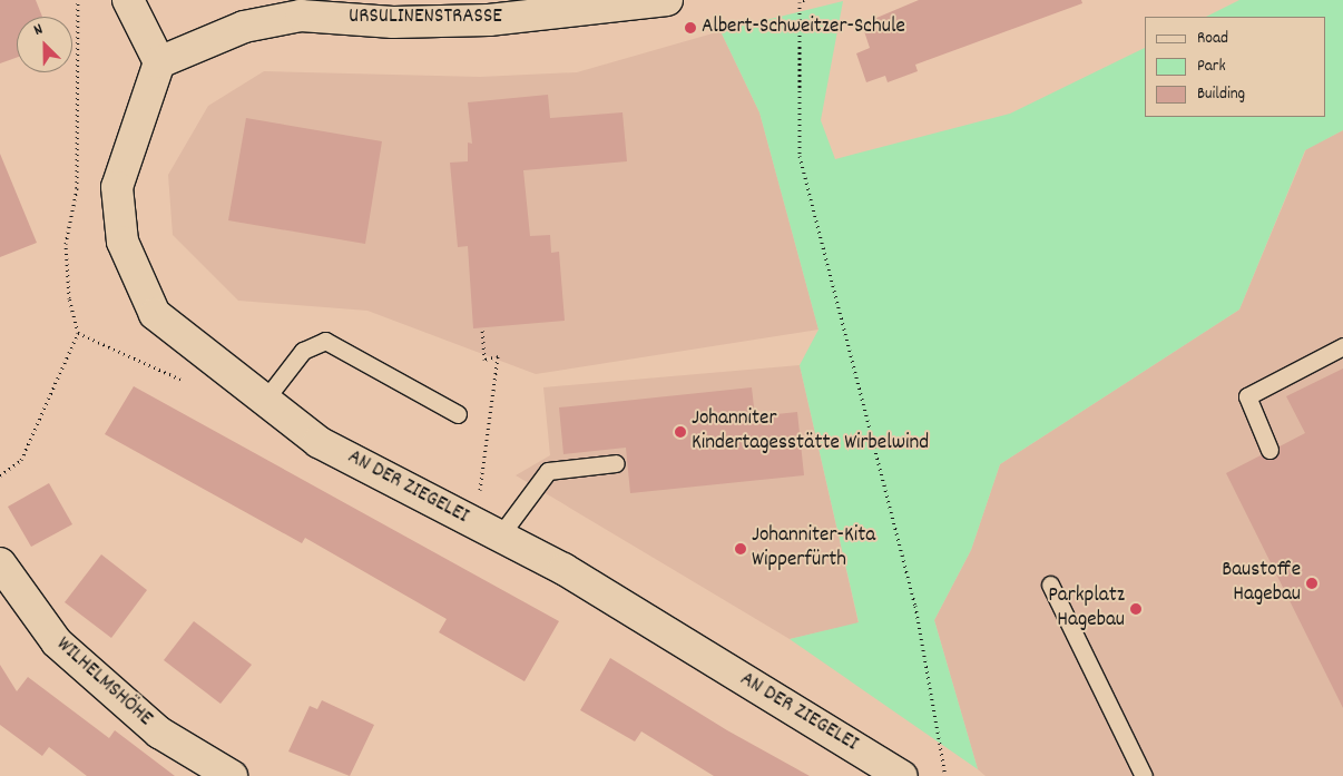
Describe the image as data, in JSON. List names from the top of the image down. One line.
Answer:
{"streets":{"street":["URSULINENSTRASSE","AN DER ZIEGELEI","WILHELMSHÖHE"]},"crossings":[["URSULINENSTRASSE","AN DER ZIEGELEI"]],"places":["Albert-Schweitzer-Schule","Johanniter Kindertagesstätte Wirbelwind","Johanniter-Kita Wipperfürth","Baustoffe Hagebau","Parkplatz Hagebau"],"legend":["Road","Park","Building"],"north":"top left"}
